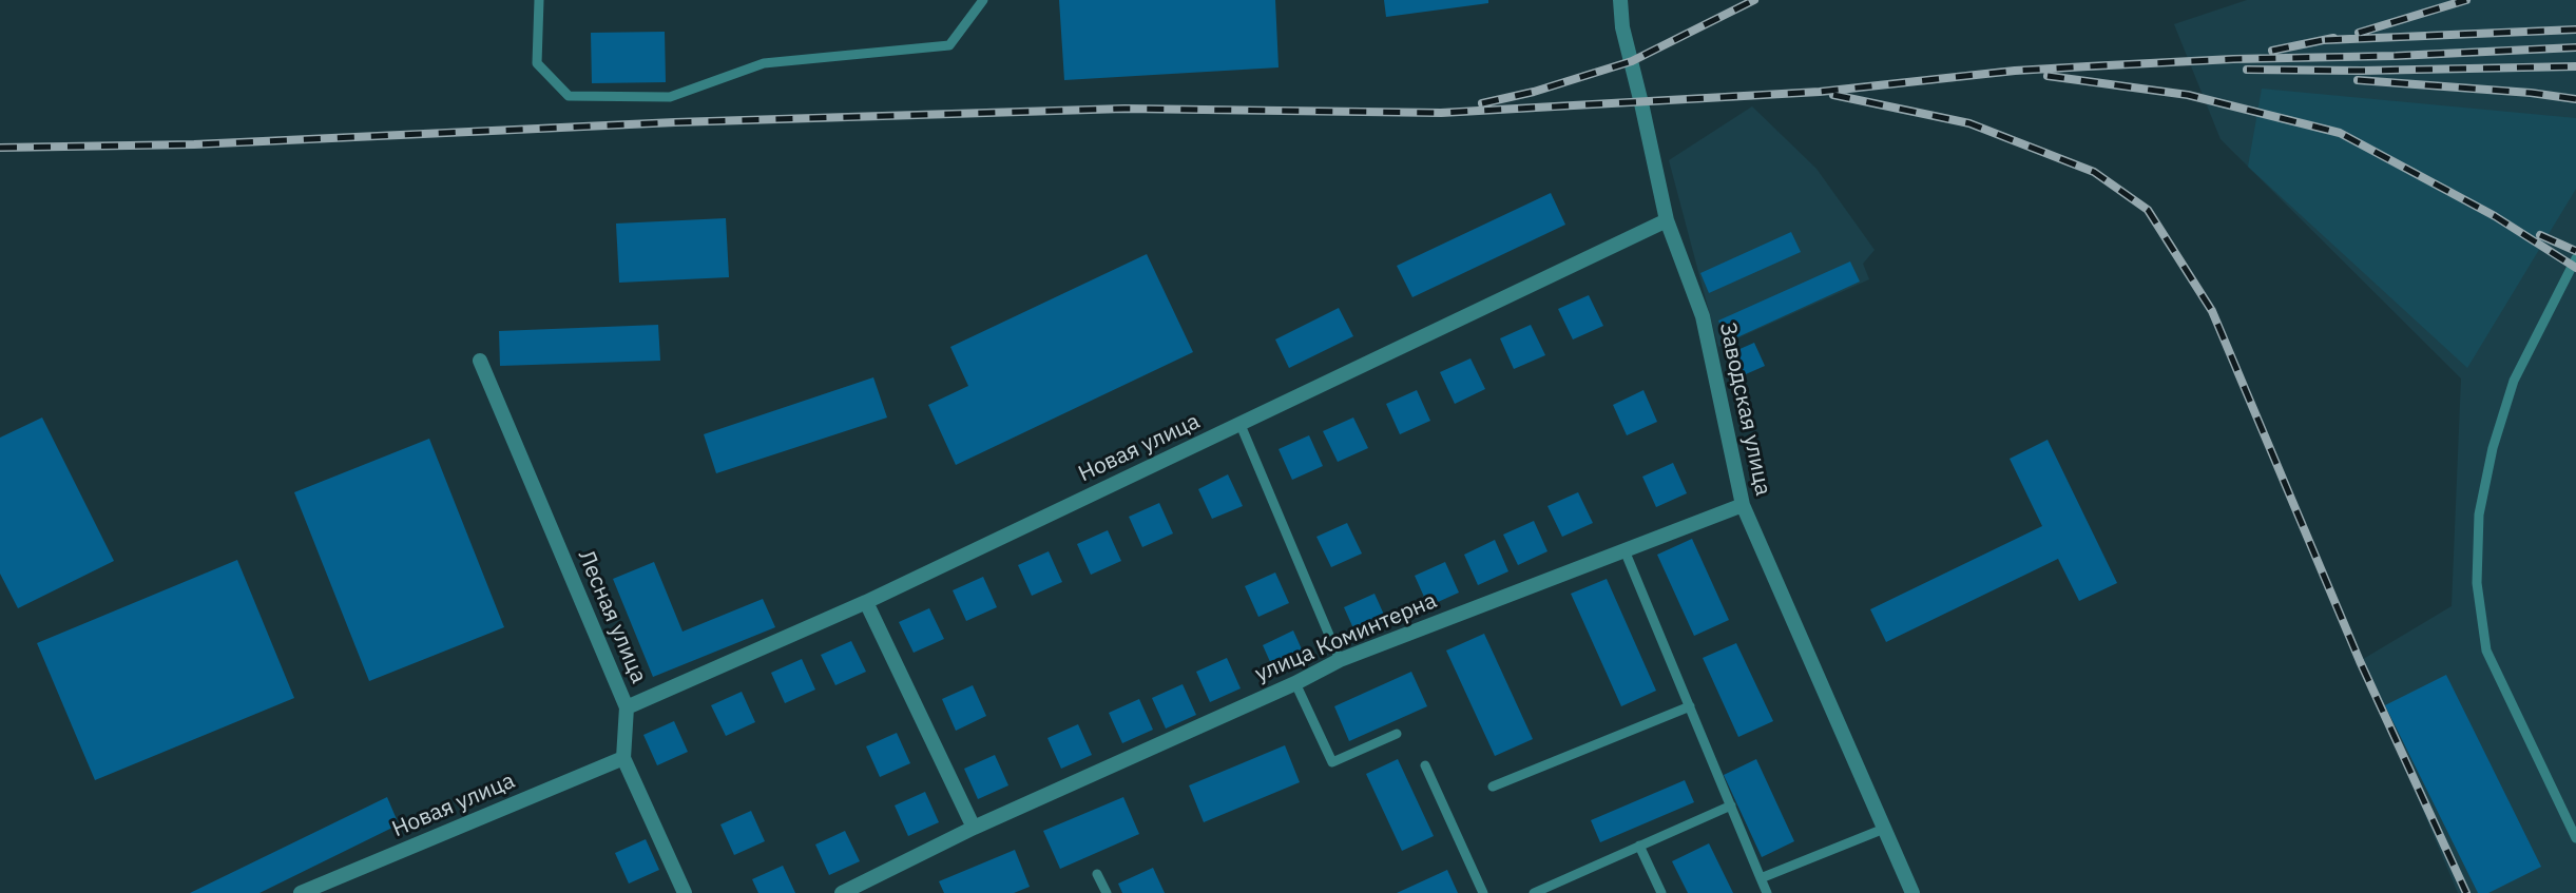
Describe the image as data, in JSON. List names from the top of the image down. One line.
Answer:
{"streets":{"street":["Заводская улица","Новая улица","Лесная улица","улица Коминтерна"]},"crossings":[["Заводская улица","Новая улица"],["Заводская улица","улица Коминтерна"],["Новая улица","Лесная улица"]]}
